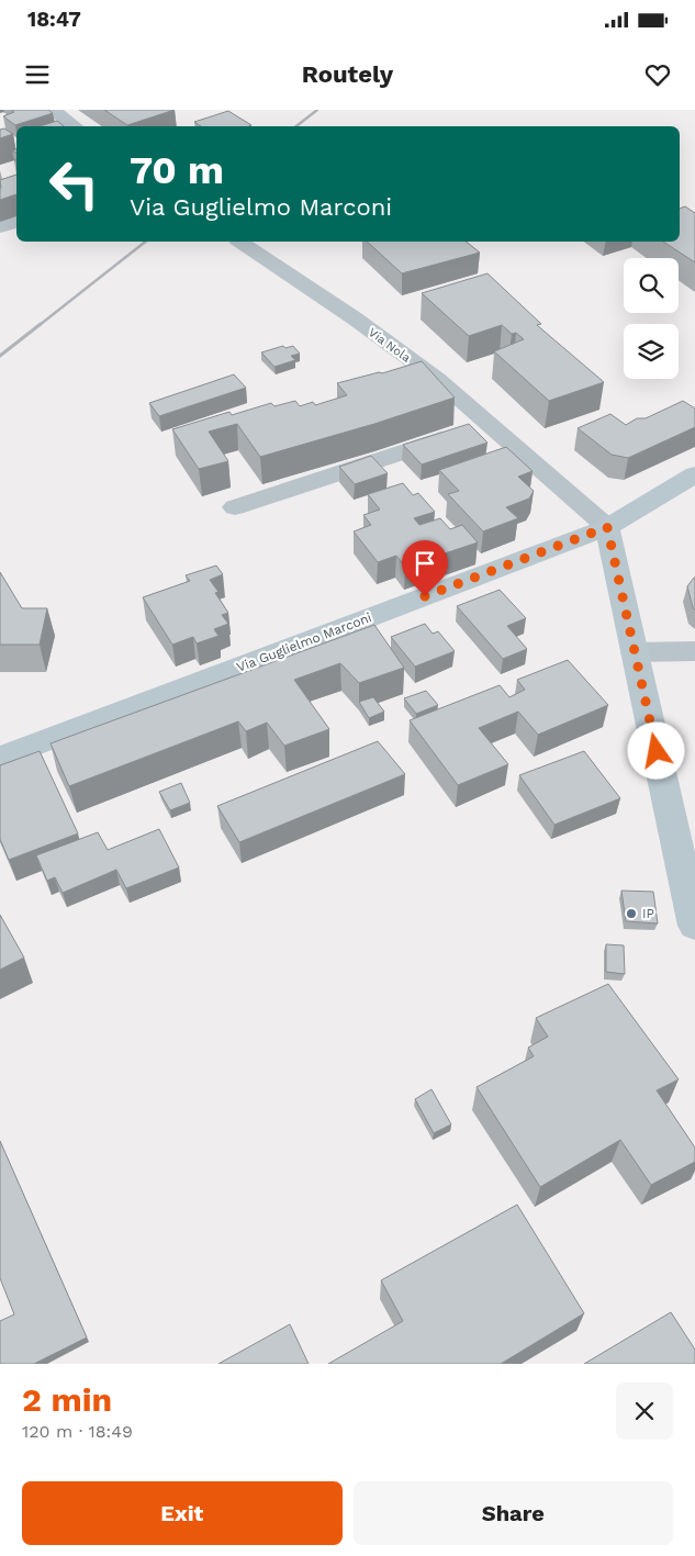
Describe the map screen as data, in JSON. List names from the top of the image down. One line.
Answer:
{"streets":{"street":["Via Nola","Via Guglielmo Marconi"]},"crossings":[["Via Nola","Via Guglielmo Marconi"]],"places":["IP"],"page":{"status":"18:47","header":"Routely","turn":["70 m","Via Guglielmo Marconi"],"heading":["2 min","120 m · 18:49"],"buttons":["Exit","Share"]}}
